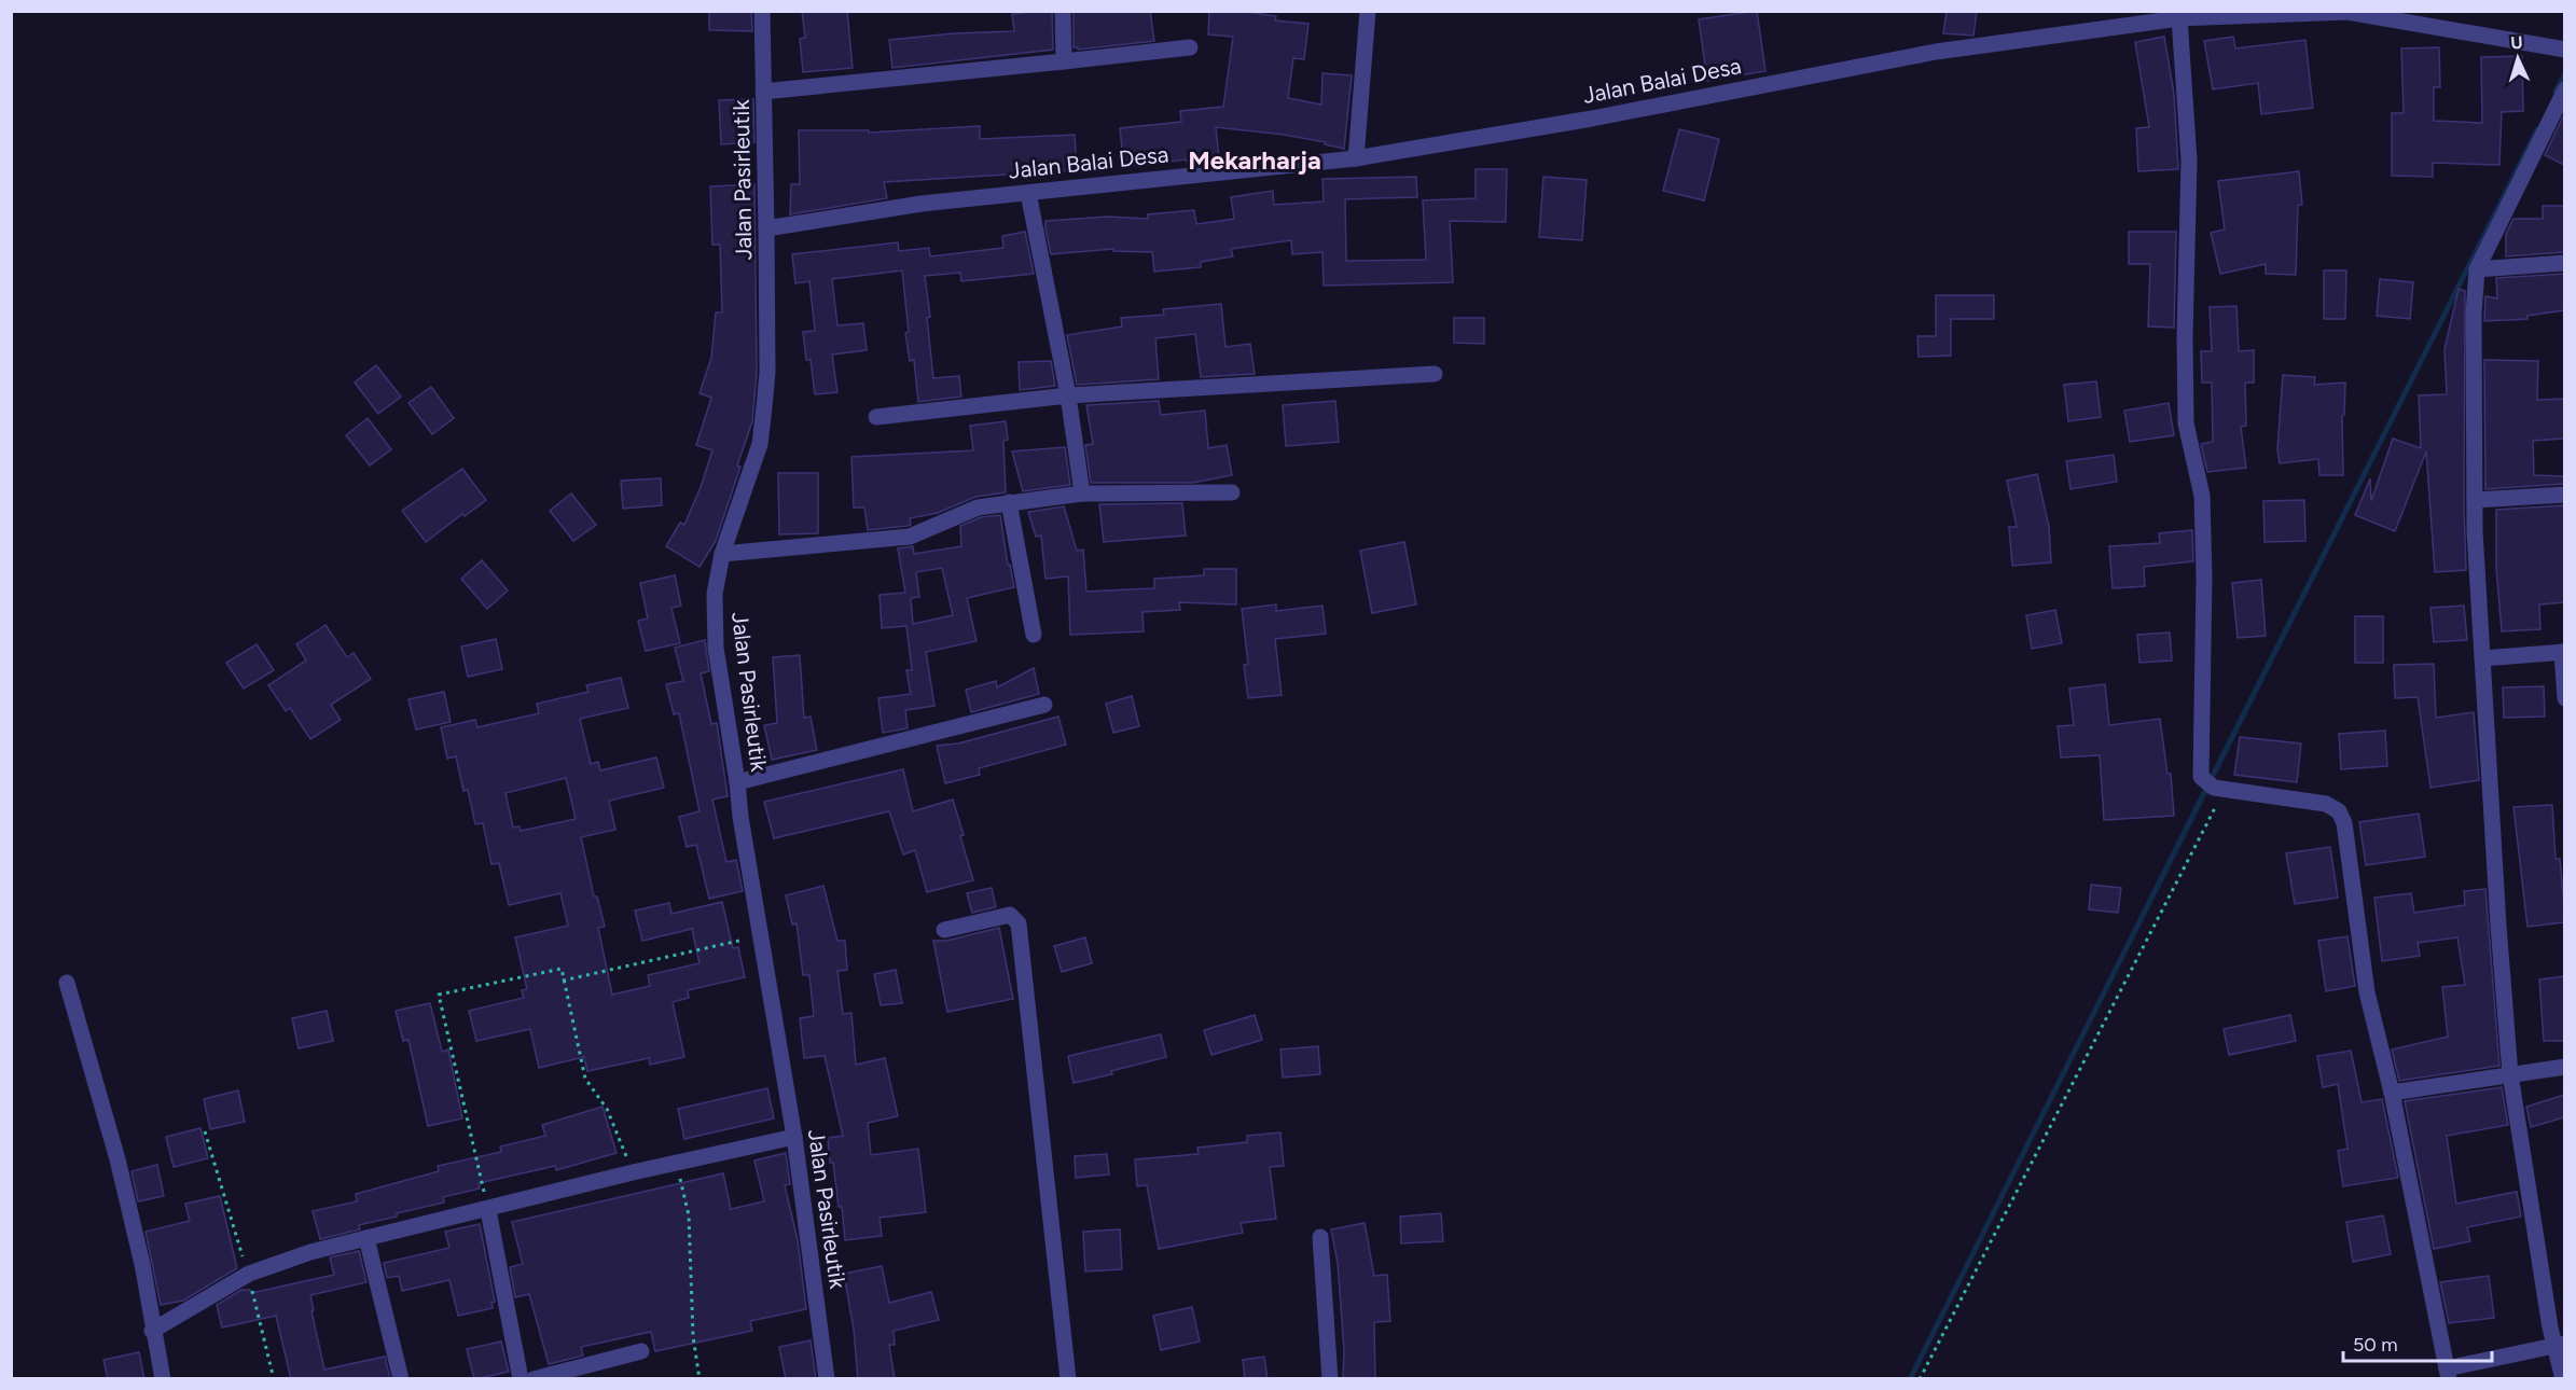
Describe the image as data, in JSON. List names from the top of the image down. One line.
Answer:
{"streets":{"street":["Jalan Balai Desa","Jalan Pasirleutik"]},"crossings":[["Jalan Balai Desa","Jalan Pasirleutik"]],"districts":["Mekarharja"],"scale_bar":"50 m","north":"top"}
